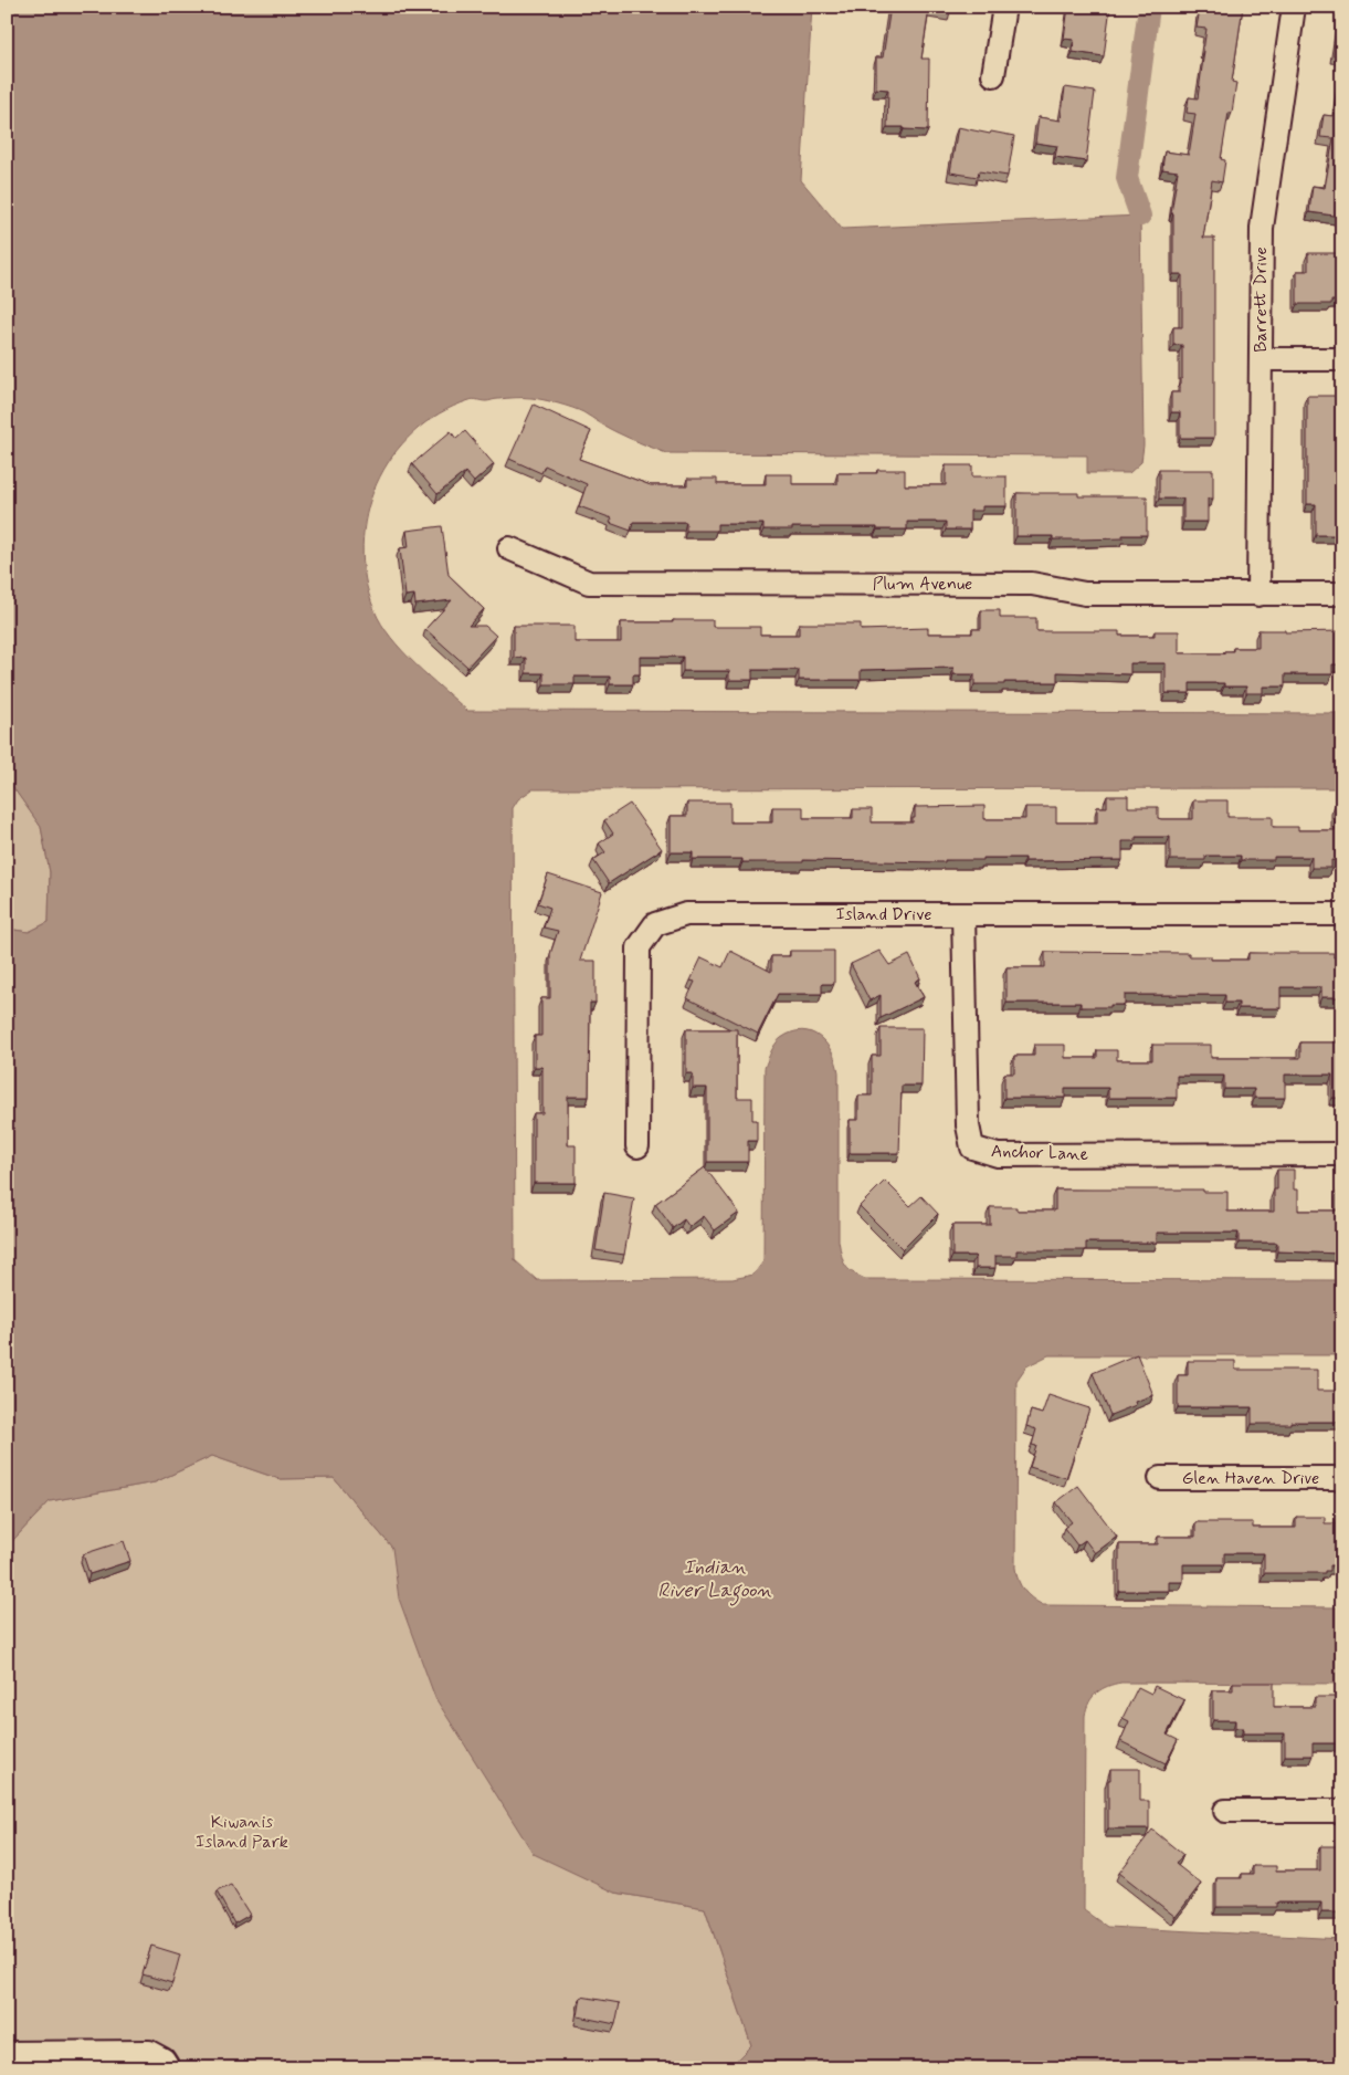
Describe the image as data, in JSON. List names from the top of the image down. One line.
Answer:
{"streets":{"street":["Barrett Drive","Plum Avenue","Island Drive","Anchor Lane","Glen Haven Drive"]},"crossings":[["Barrett Drive","Plum Avenue"],["Island Drive","Anchor Lane"]],"water":["Indian River Lagoon"],"parks":["Kiwanis Island Park"]}
